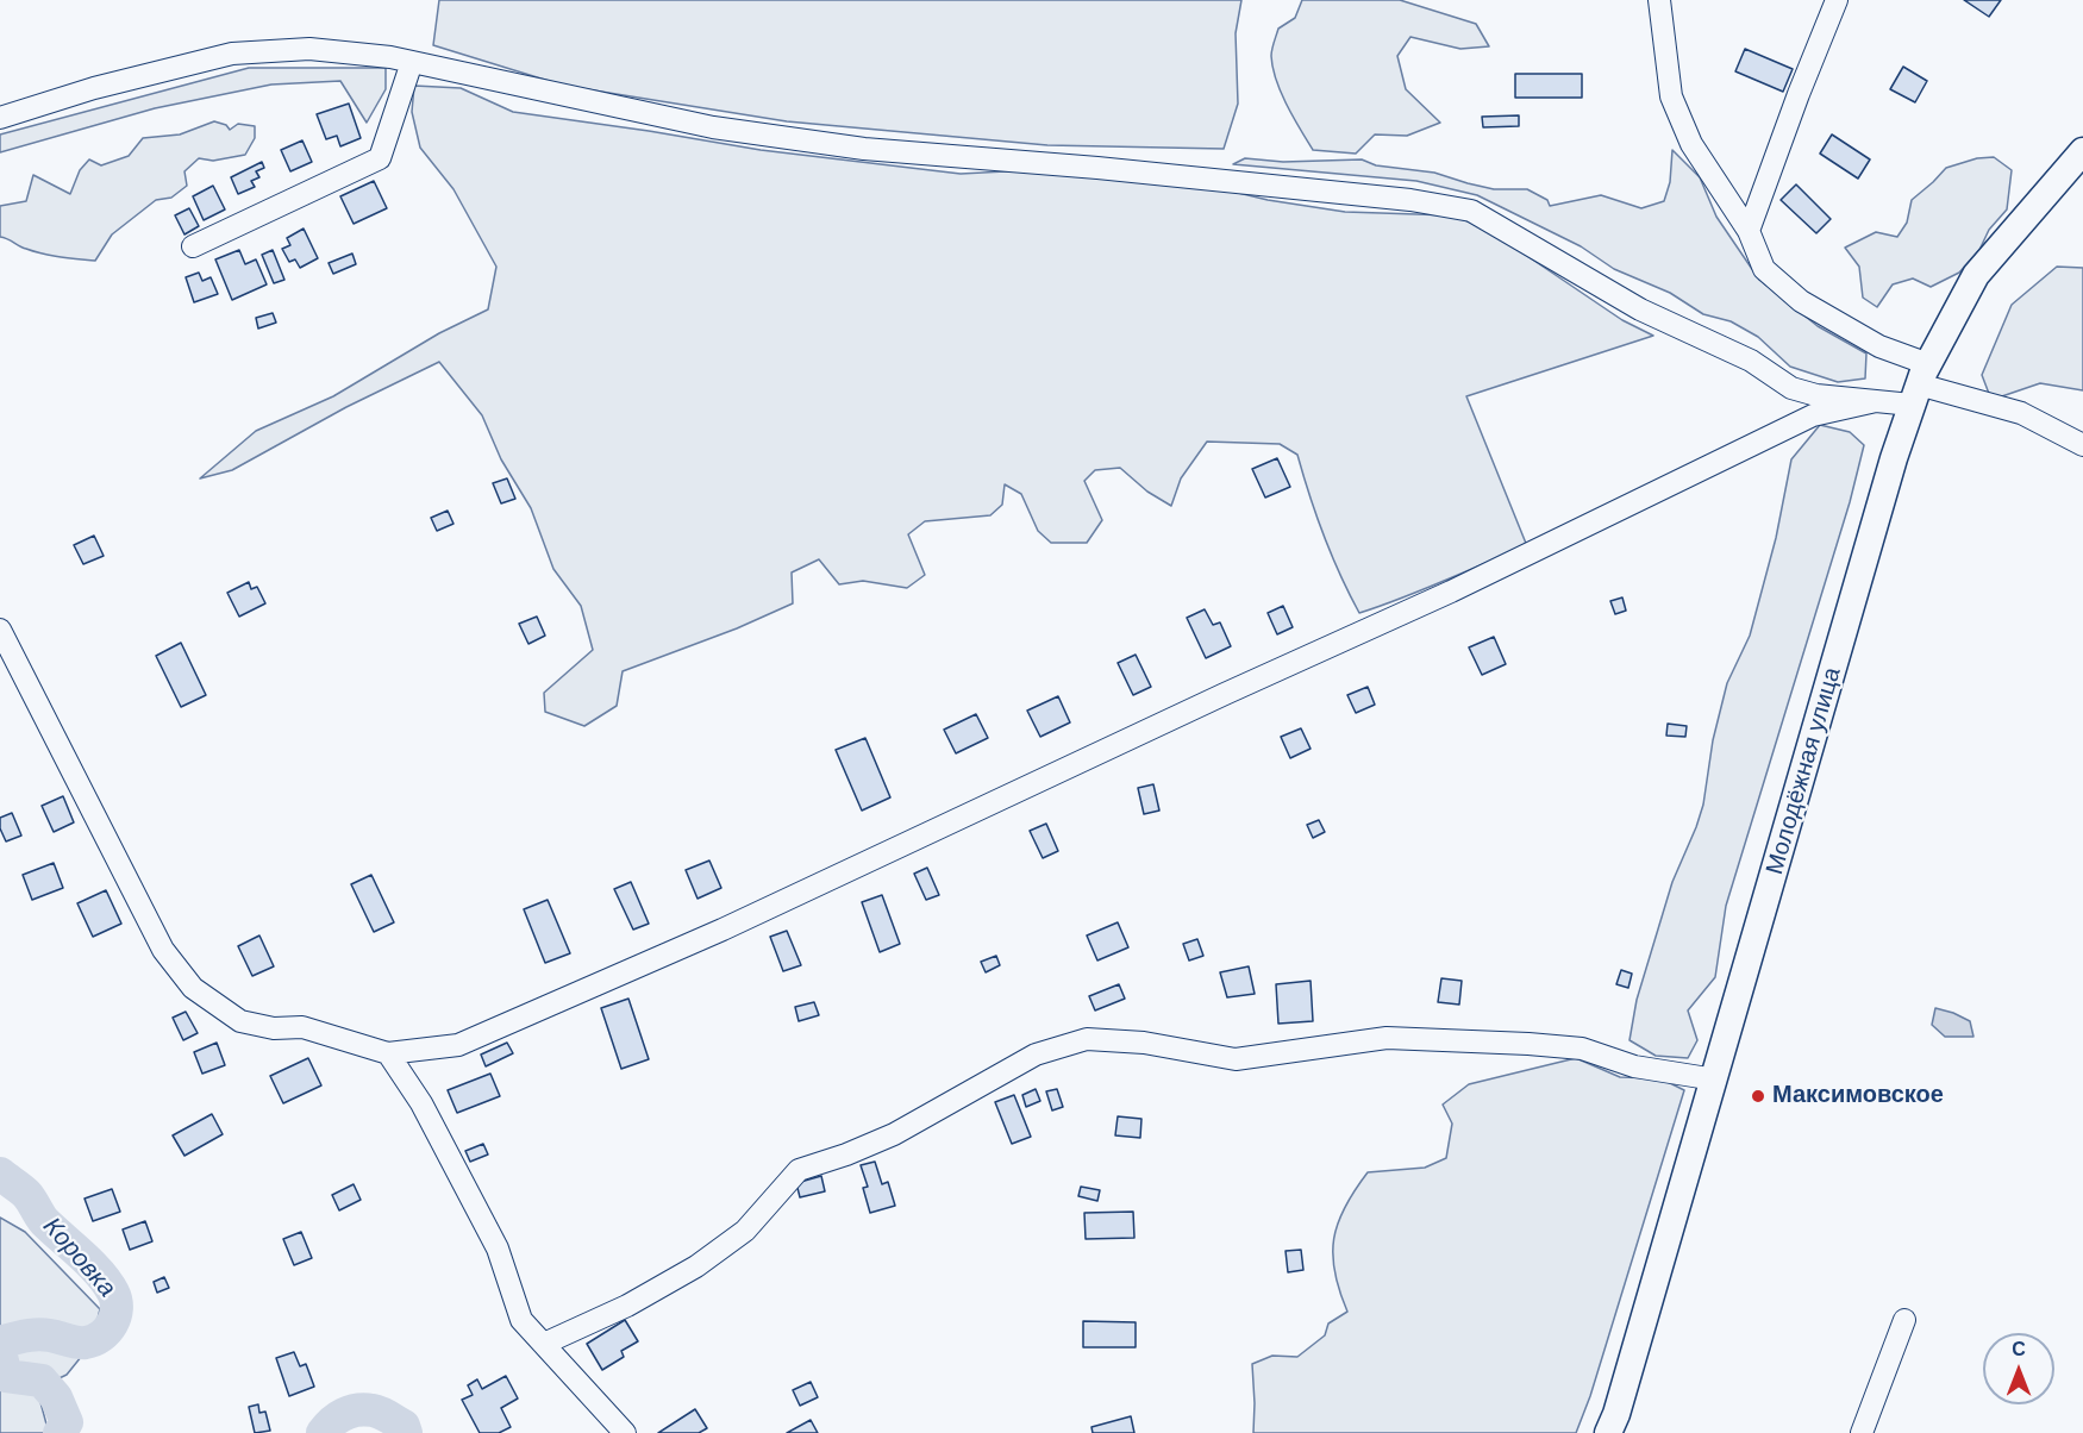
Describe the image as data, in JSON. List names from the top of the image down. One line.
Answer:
{"streets":{"main road":["Молодёжная улица"]},"water":["Коровка"],"places":["Максимовское"],"north":"top"}
